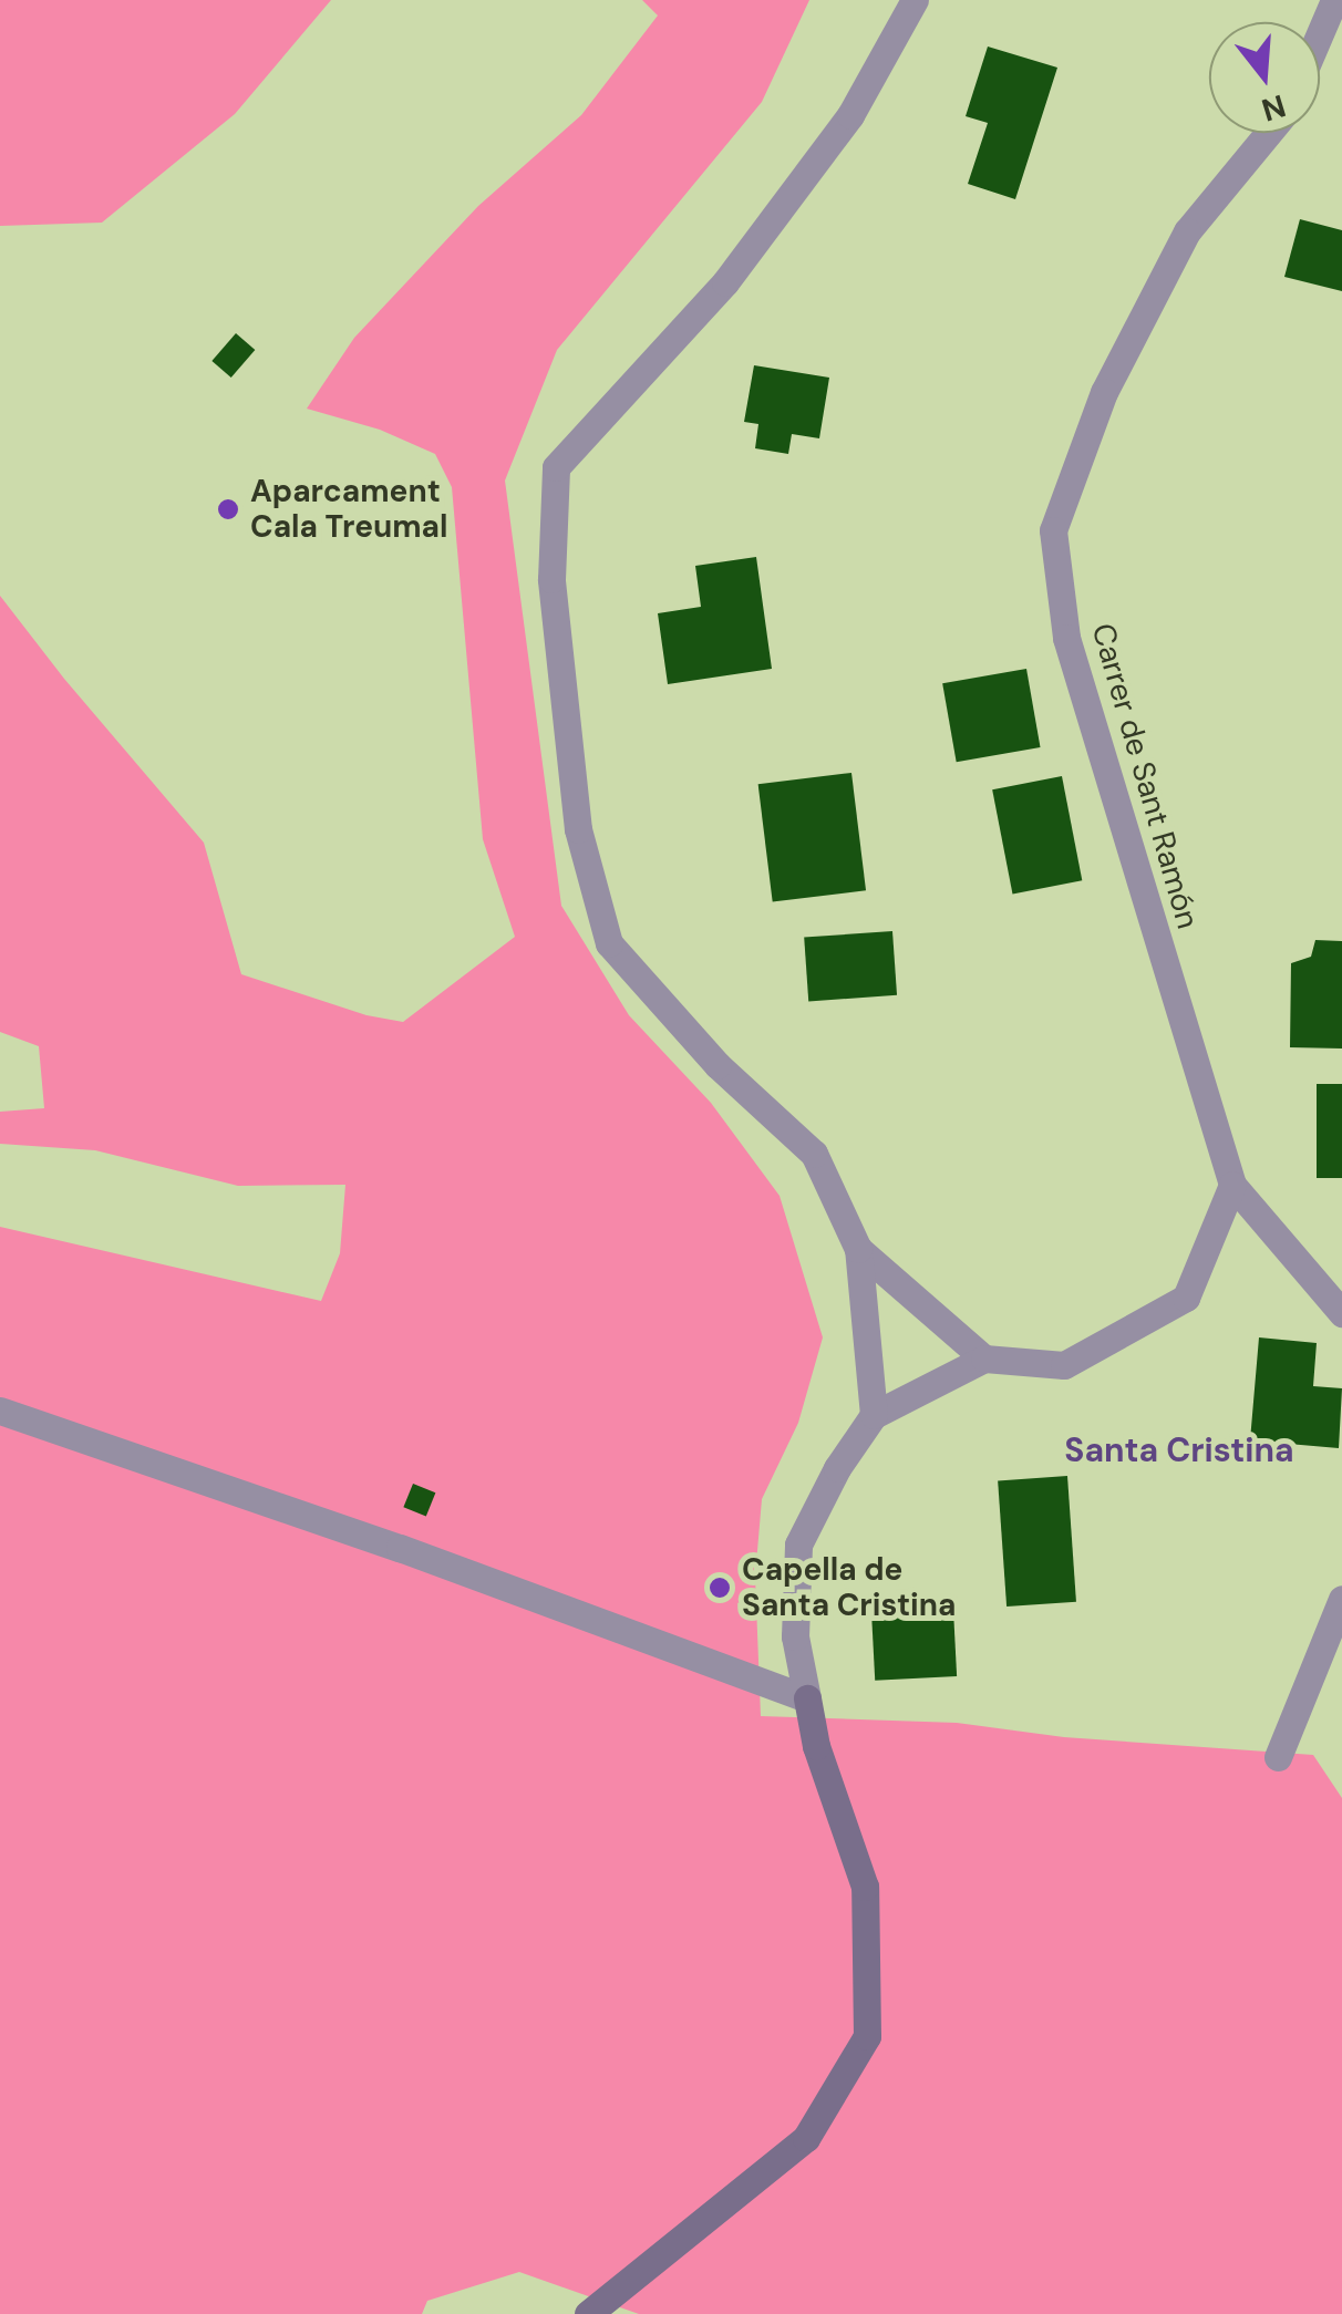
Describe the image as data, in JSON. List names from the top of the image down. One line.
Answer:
{"streets":{"street":["Carrer de Sant Ramón"]},"districts":["Santa Cristina"],"places":["Aparcament Cala Treumal","Capella de Santa Cristina"],"north":"bottom"}
